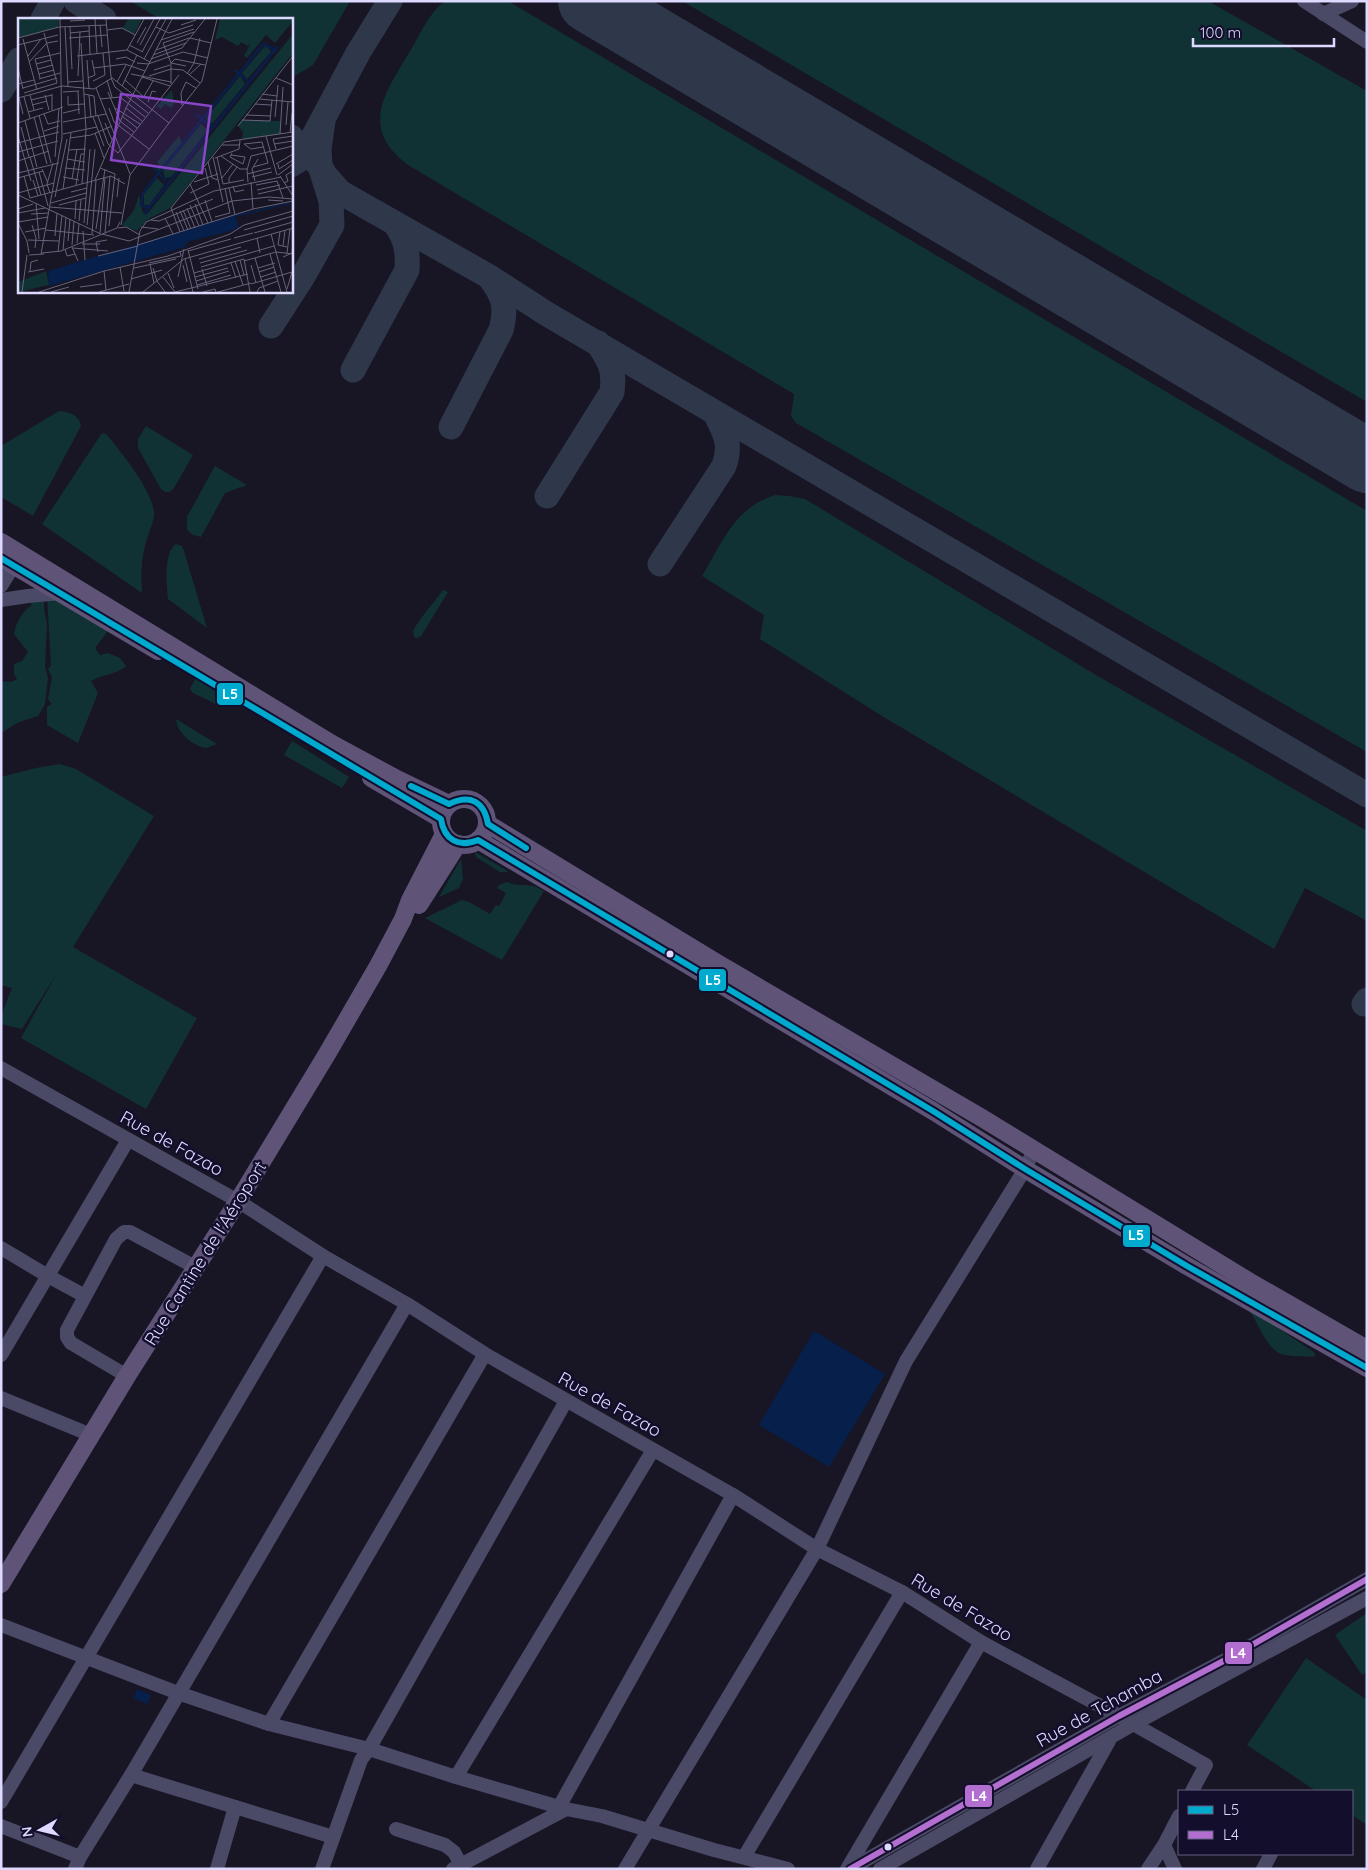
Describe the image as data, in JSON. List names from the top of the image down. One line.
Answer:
{"streets":{"main road":["Rue Cantine de l'Aéroport"],"street":["Rue de Fazao","Rue de Tchamba"]},"crossings":[["Rue de Fazao","Rue Cantine de l'Aéroport"],["Rue de Fazao","Rue de Tchamba"]],"lines":["transit line L5","transit line L4"],"legend":["L5","L4"],"scale_bar":"100 m","north":"left"}
